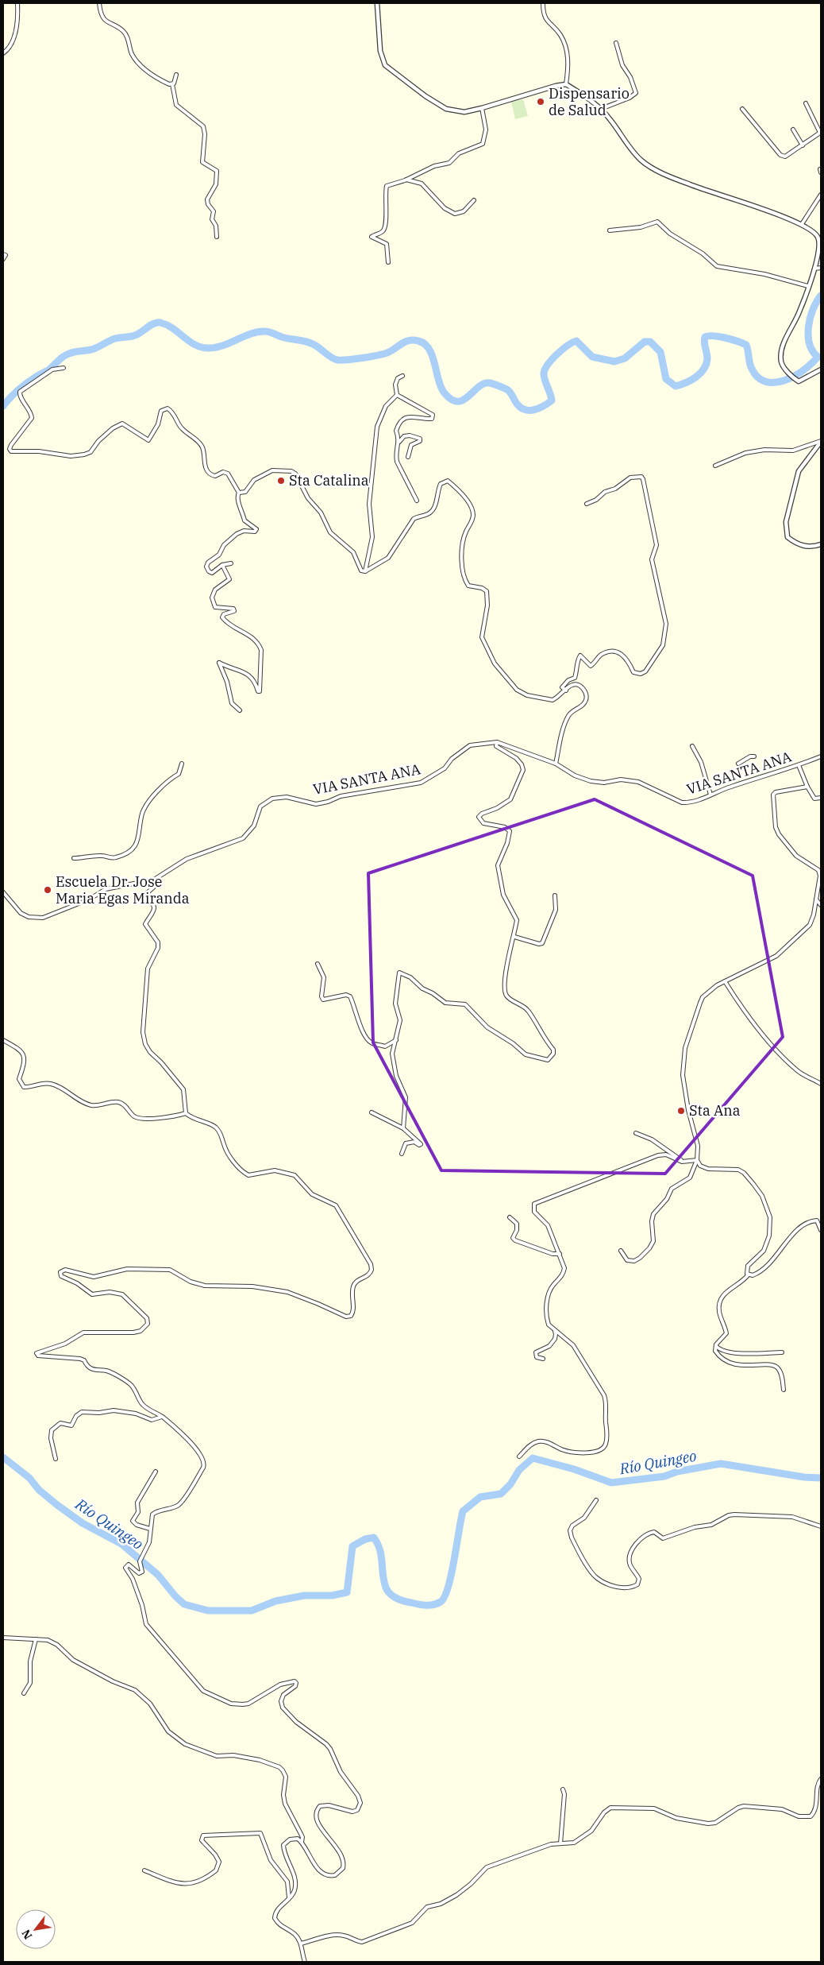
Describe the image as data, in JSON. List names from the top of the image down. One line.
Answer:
{"streets":{"street":["VIA SANTA ANA"]},"water":["Río Quingeo"],"places":["Dispensario de Salud","Sta Catalina","Escuela Dr. Jose Maria Egas Miranda","Sta Ana"],"north":"bottom left"}
